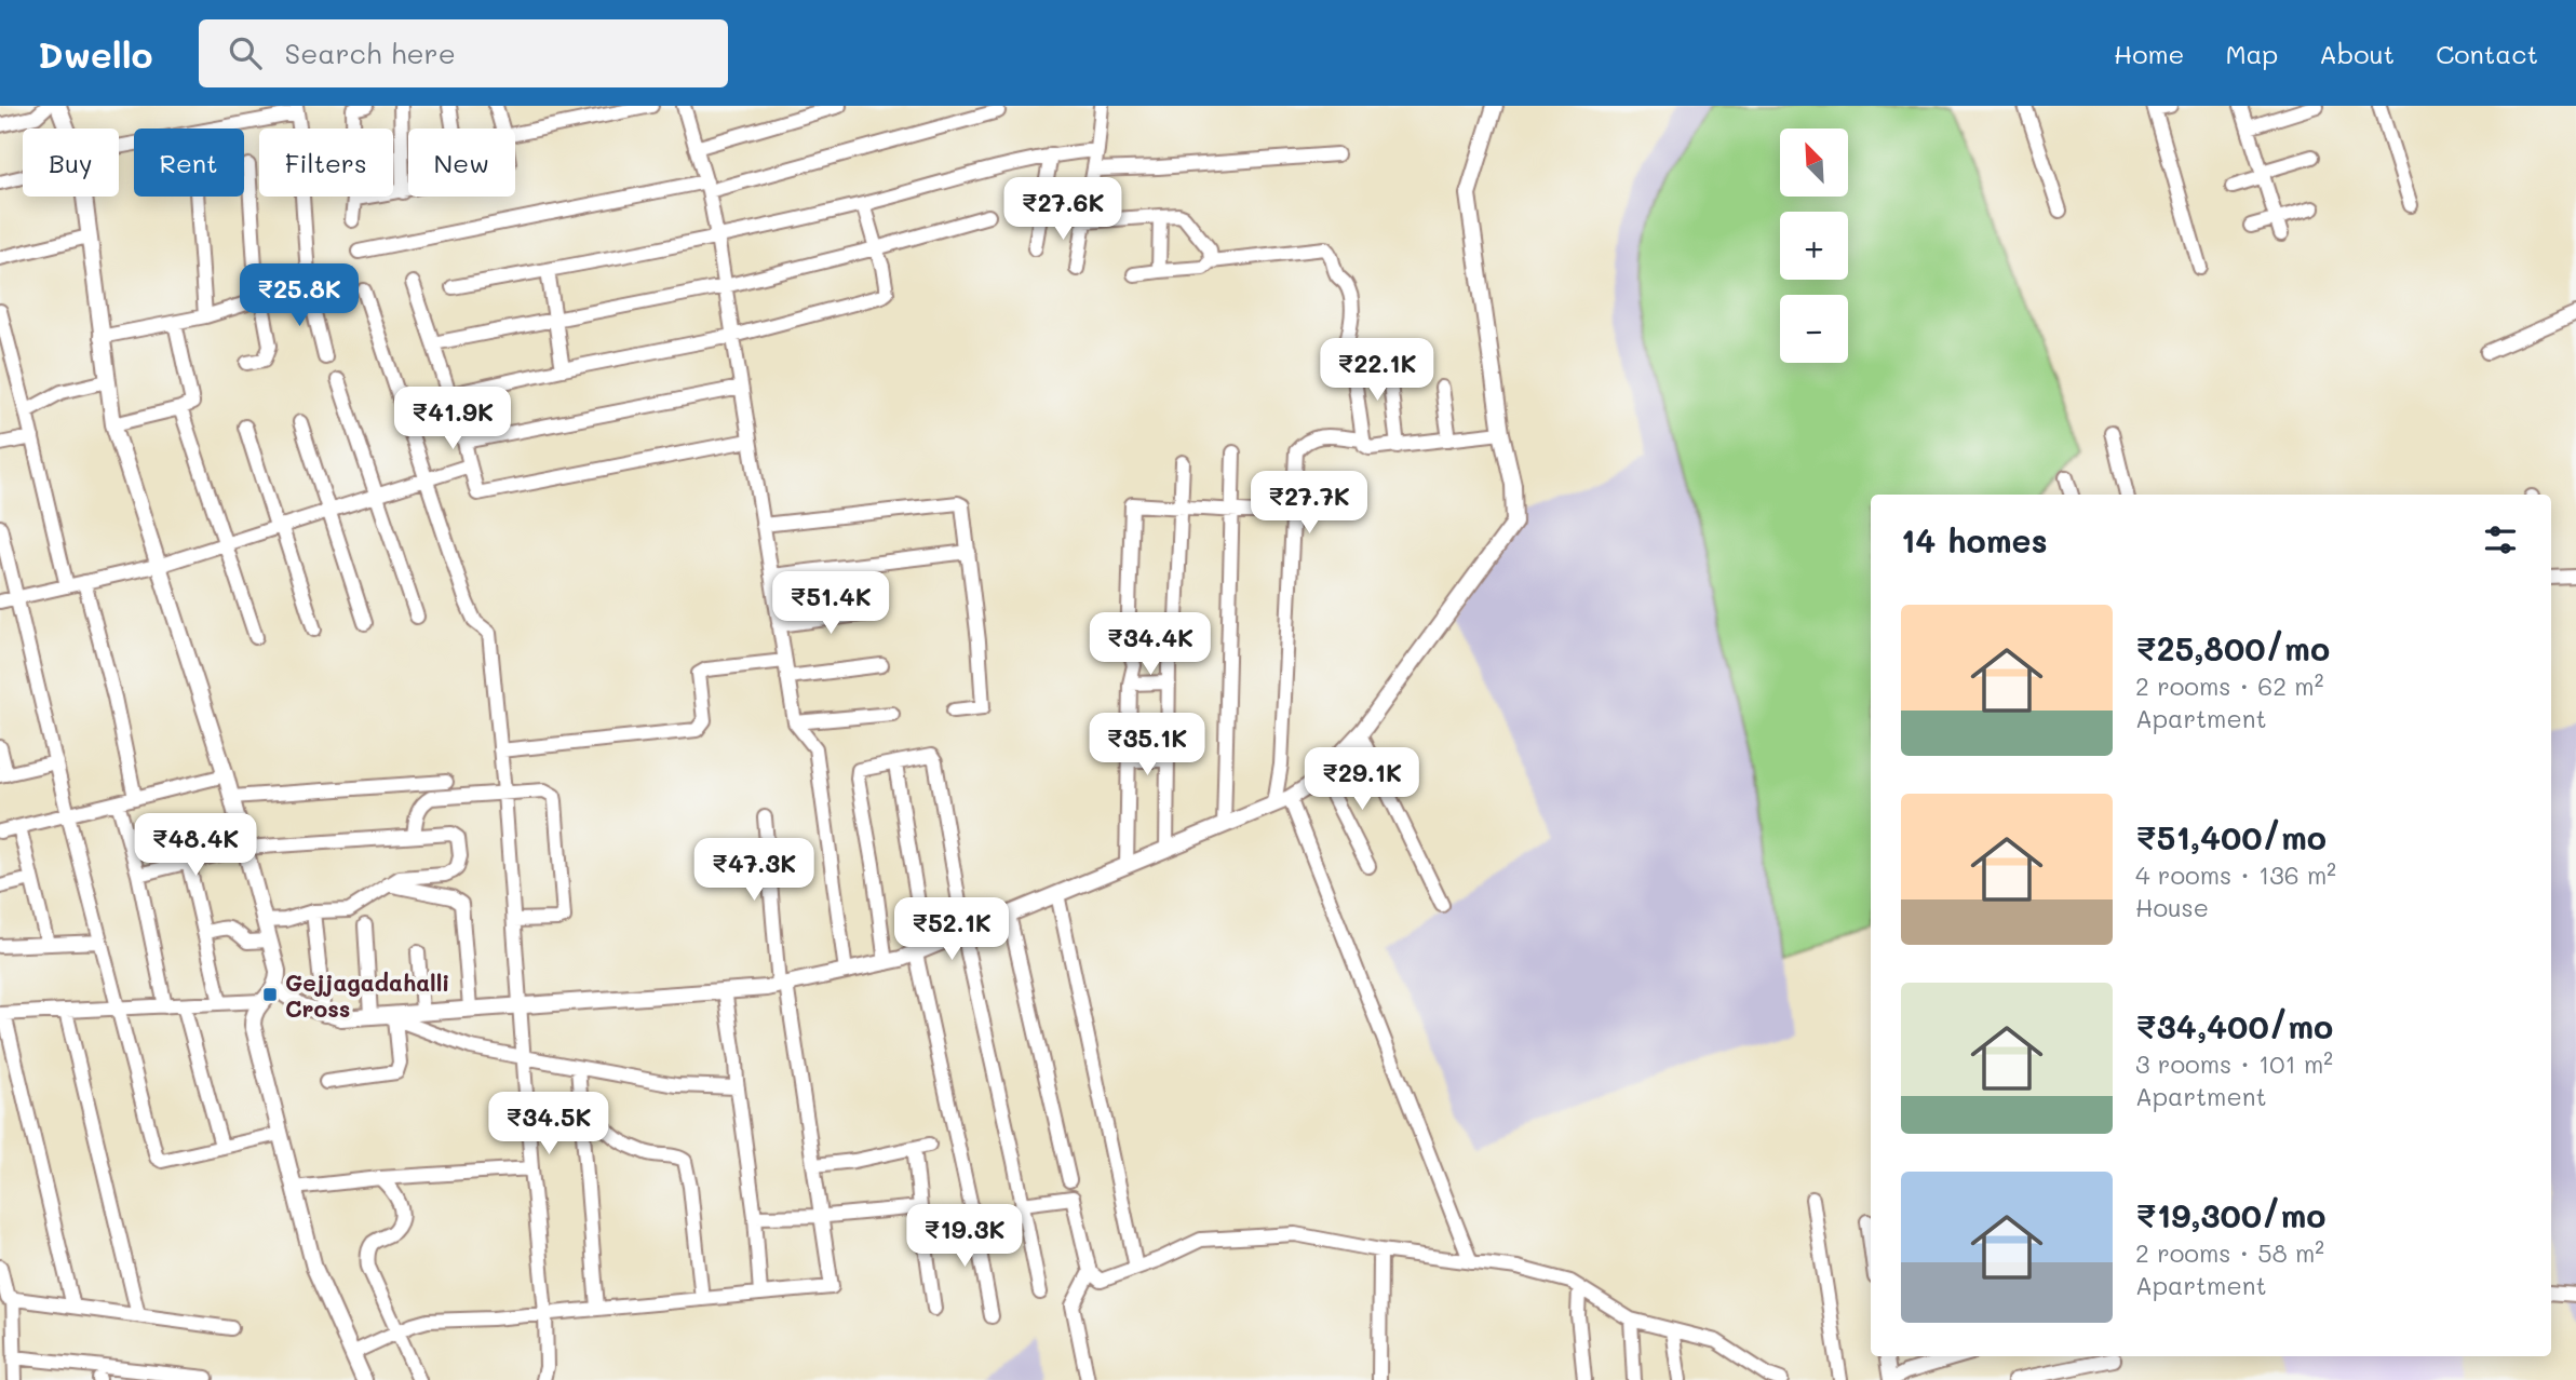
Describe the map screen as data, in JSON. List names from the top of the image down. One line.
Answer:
{"places":{"transit":["Gejjagadahalli Cross"]},"north":"top left","page":{"header":"Dwello","search":"Search here","nav":["Home","Map","About","Contact"],"map_buttons":["+","−"],"chip":["Buy","Rent","Filters","New"],"price":["₹27.6K","₹25.8K","₹22.1K","₹41.9K","₹27.7K","₹51.4K","₹34.4K","₹35.1K","₹29.1K","₹48.4K","₹47.3K","₹52.1K","₹34.5K","₹19.3K"],"heading":"14 homes","list":[{"name":"₹25,800/mo","note":"2 rooms · 62 m² · Apartment"},{"name":"₹51,400/mo","note":"4 rooms · 136 m² · House"},{"name":"₹34,400/mo","note":"3 rooms · 101 m² · Apartment"},{"name":"₹19,300/mo","note":"2 rooms · 58 m² · Apartment"}]}}
